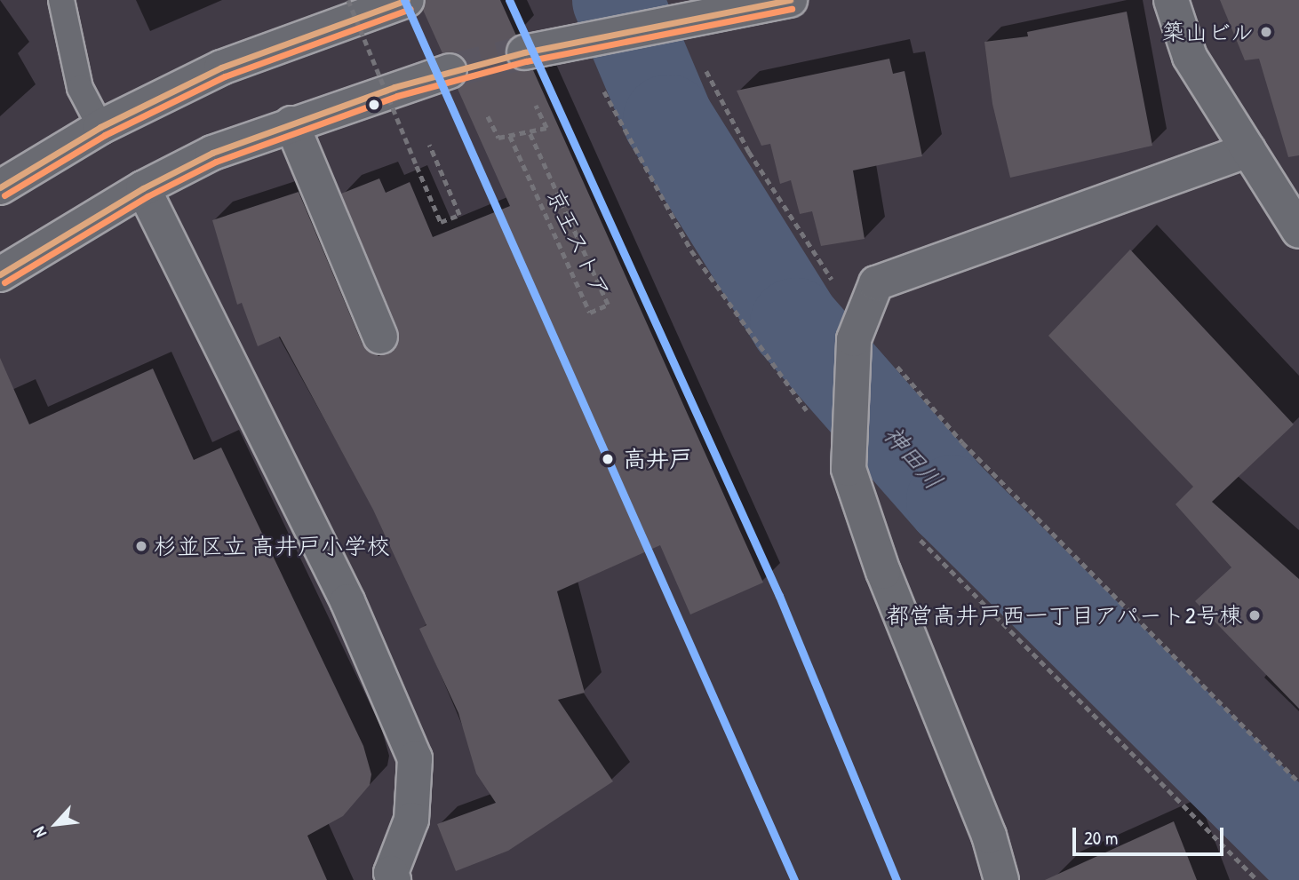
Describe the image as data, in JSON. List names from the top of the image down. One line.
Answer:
{"streets":{"path":["京王ストア"]},"water":["神田川"],"places":["築山ビル","高井戸","杉並区立 高井戸小学校","都営高井戸西一丁目アパート2号棟"],"scale_bar":"20 m","north":"bottom left"}
